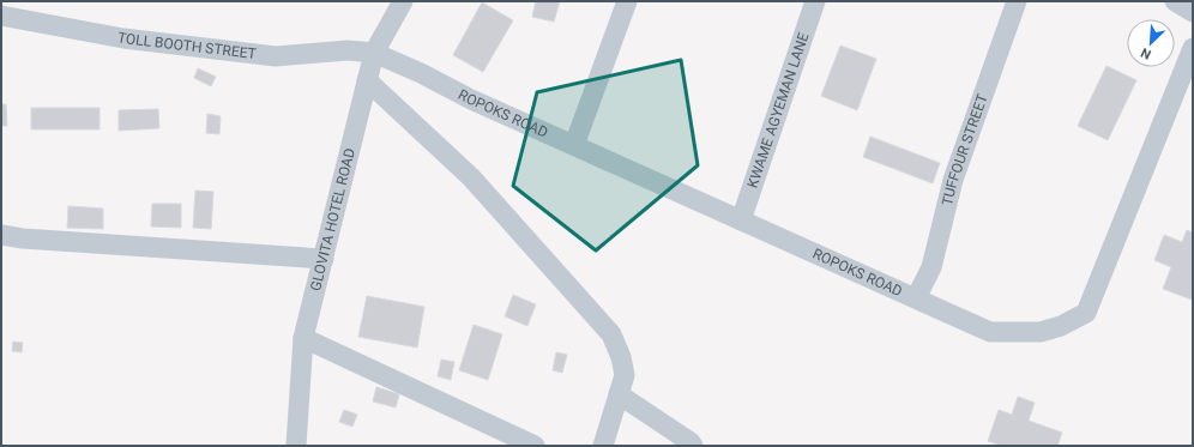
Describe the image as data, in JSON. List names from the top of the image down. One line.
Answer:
{"streets":{"street":["TOLL BOOTH STREET","KWAME AGYEMAN LANE","ROPOKS ROAD","TUFFOUR STREET","GLOVITA HOTEL ROAD"]},"crossings":[["TOLL BOOTH STREET","ROPOKS ROAD"],["TOLL BOOTH STREET","GLOVITA HOTEL ROAD"],["KWAME AGYEMAN LANE","ROPOKS ROAD"],["ROPOKS ROAD","TUFFOUR STREET"],["ROPOKS ROAD","GLOVITA HOTEL ROAD"]],"north":"bottom left"}
